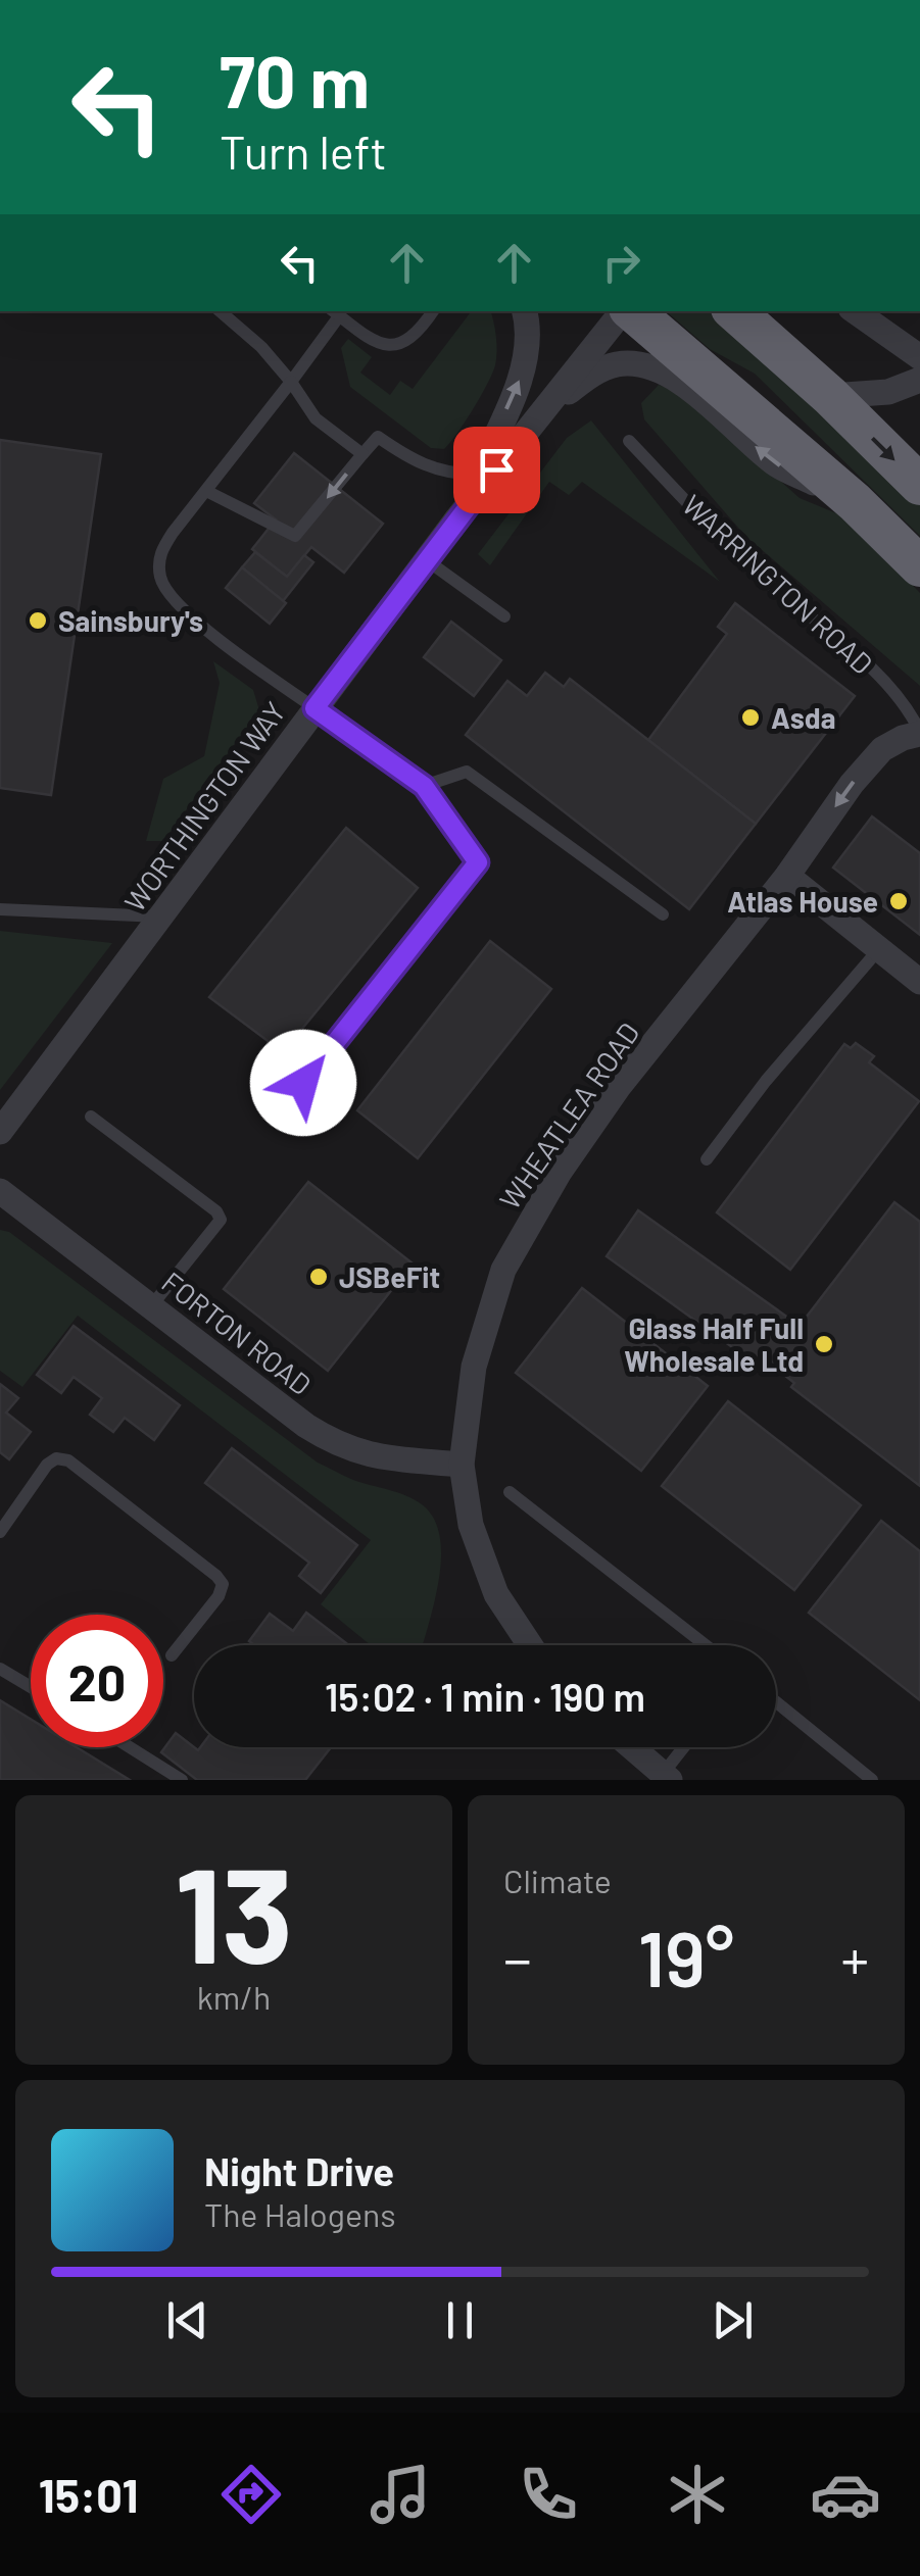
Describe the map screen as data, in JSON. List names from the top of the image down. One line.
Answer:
{"streets":{"street":["WORTHINGTON WAY","WHEATLEA ROAD","FORTON ROAD"],"lane":["WARRINGTON ROAD"]},"crossings":[["WARRINGTON ROAD","WHEATLEA ROAD"],["WHEATLEA ROAD","FORTON ROAD"]],"places":["Sainsbury's","Asda","Atlas House","JSBeFit","Glass Half Full Wholesale Ltd"],"page":{"turn":["70 m","Turn left"],"limit":"20","trip":"15:02 · 1 min · 190 m","tile":[["13","km/h"],"Climate"],"heat":["−","19°","+"],"song":["Night Drive","The Halogens"],"tabs":"15:01"}}
